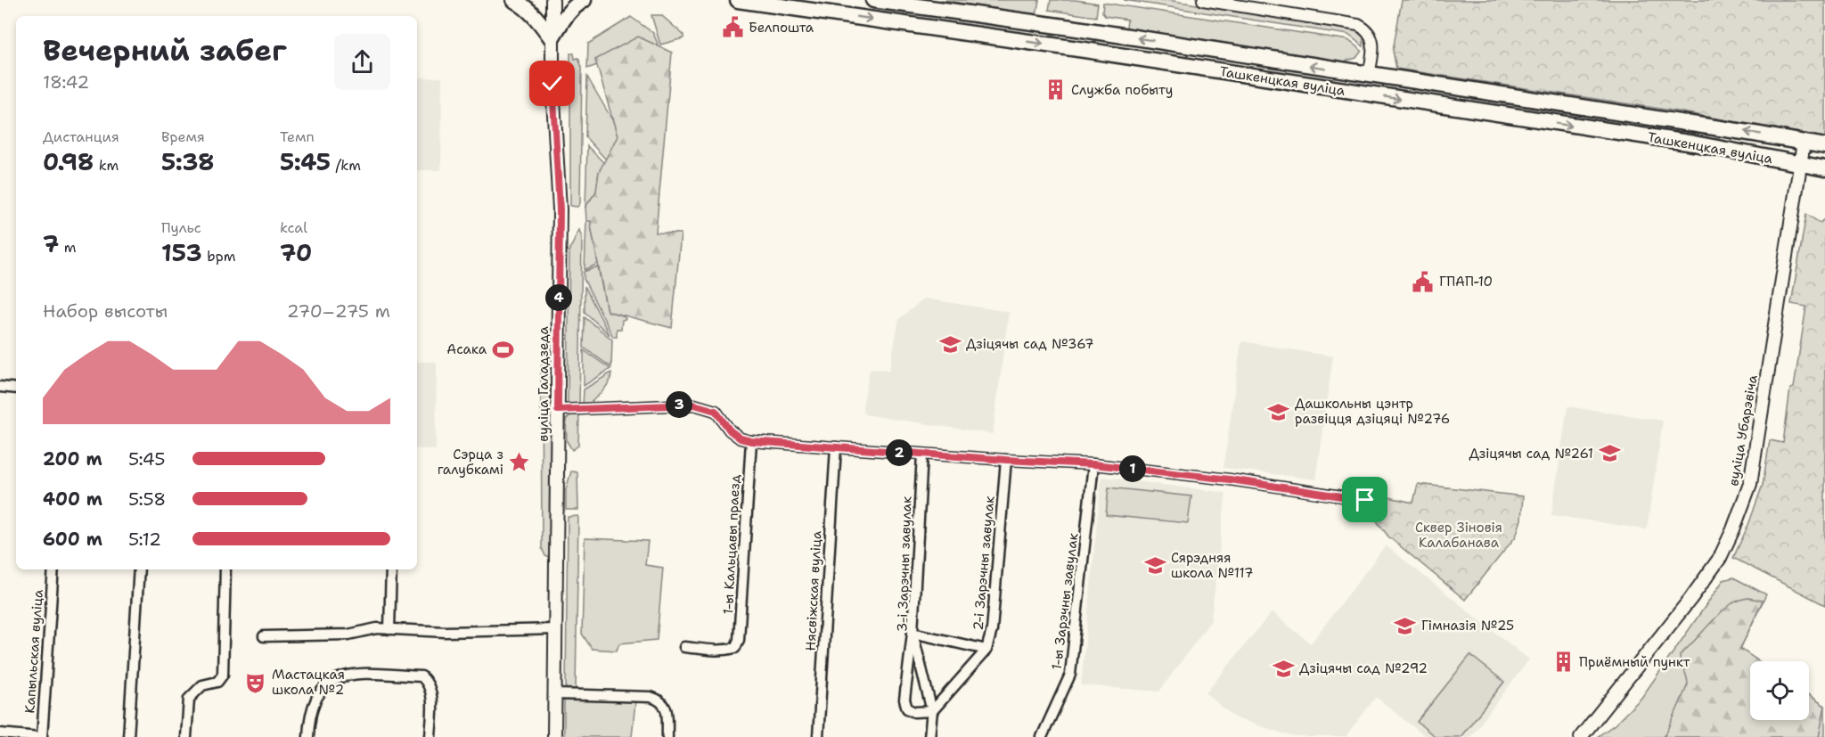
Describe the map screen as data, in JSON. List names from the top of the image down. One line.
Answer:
{"streets":{"main road":["Ташкенцкая вуліца","вуліца Галадзеда","вуліца Убарэвіча"],"street":["1-ы Кальцавы праезд","2-і Зарэчны завулак","3-і Зарэчны завулак","Нясвіжская вуліца","1-ы Зарэчны завулак","Капыльская вуліца"]},"crossings":[["Ташкенцкая вуліца","вуліца Убарэвіча"],["2-і Зарэчны завулак","3-і Зарэчны завулак"]],"parks":["Сквер Зіновія Калабанава"],"places":{"public building":["Белпошта","ГПАП-10"],"building":["Служба побыту","Приёмный пункт"],"school or university":["Дзіцячы сад №367","Дашкольны цэнтр развіцця дзіцяці №276","Дзіцячы сад №261","Сярэдняя школа №117","Гімназія №25","Дзіцячы сад №292"],"sports":["Асака"],"place":["Сэрца з галубкамі"],"theatre":["Мастацкая школа №2"]},"page":{"heading":["Вечерний забег","18:42"],"stats":[["Дистанция","0.98 km"],["Время","5:38"],["Темп","5:45 /km"],["7 m"],["Пульс","153 bpm"],["kcal","70"]],"pins":["4","3","2","1"],"chart":["Набор высоты","270–275 m"],"list":[{"name":"200 m","note":"5:45"},{"name":"400 m","note":"5:58"},{"name":"600 m","note":"5:12"}]}}
